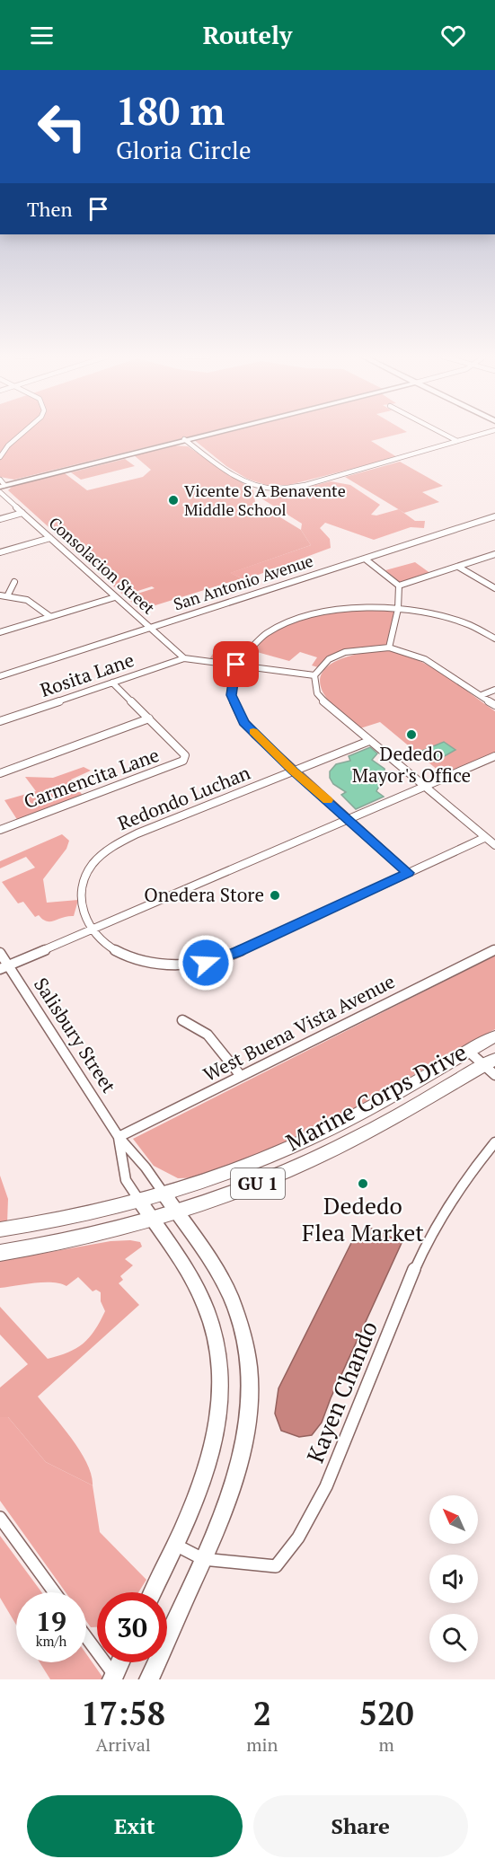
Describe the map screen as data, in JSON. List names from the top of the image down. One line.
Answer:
{"streets":{"main road":["Marine Corps Drive","GU 1"],"street":["Consolacion Street","San Antonio Avenue","Rosita Lane","Carmencita Lane","Redondo Luchan","West Buena Vista Avenue","Salisbury Street","Kayen Chando"]},"crossings":[["Consolacion Street","San Antonio Avenue"],["Consolacion Street","Rosita Lane"],["Rosita Lane","Carmencita Lane"],["West Buena Vista Avenue","Salisbury Street"],["Salisbury Street","GU 1"]],"places":["Vicente S A Benavente Middle School","Dededo Mayor's Office","Onedera Store","Dededo Flea Market"],"north":"top left","page":{"header":"Routely","turn":["180 m","Gloria Circle"],"then":"Then","speed":"19 km/h","limit":"30","eta":["17:58","Arrival","2","min","520","m"],"buttons":["Exit","Share"]}}
